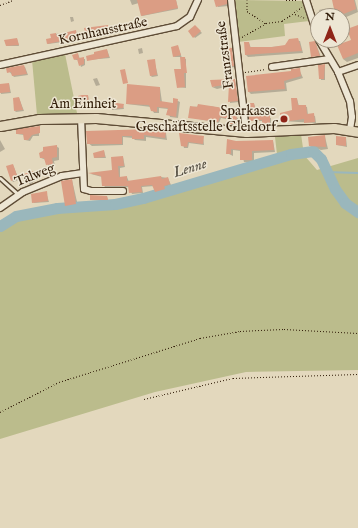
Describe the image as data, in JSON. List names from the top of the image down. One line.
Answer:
{"streets":{"main road":["Am Einheit"],"street":["Kornhausstraße","Franzstraße","Talweg"]},"crossings":[["Franzstraße","Am Einheit"]],"water":["Lenne"],"places":["Sparkasse Geschäftsstelle Gleidorf"],"north":"top"}
